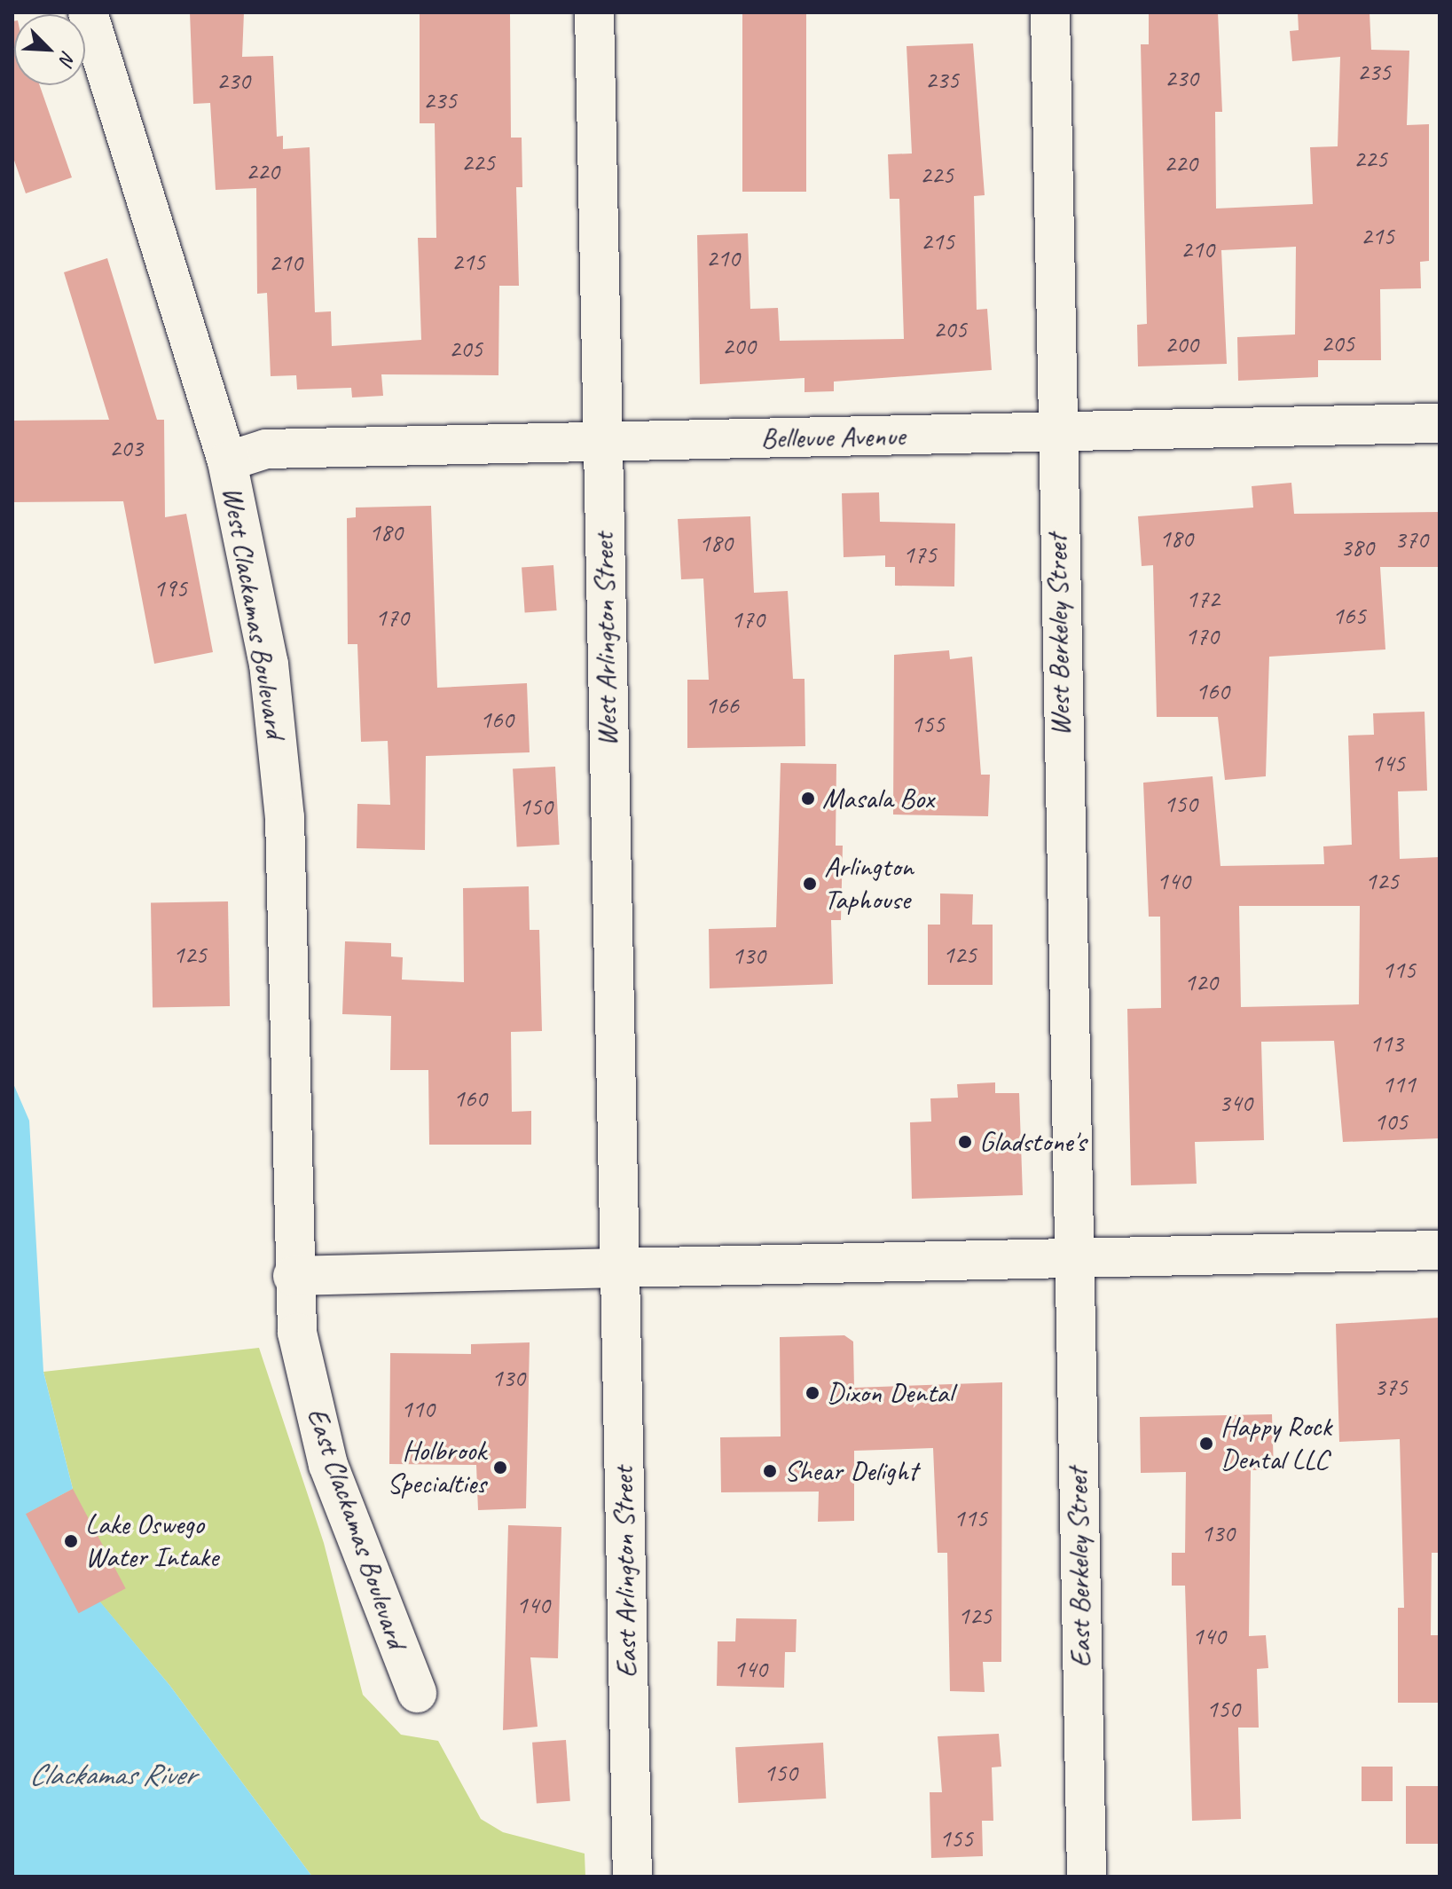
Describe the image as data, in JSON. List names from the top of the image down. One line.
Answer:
{"streets":{"street":["Bellevue Avenue","West Clackamas Boulevard","West Berkeley Street","West Arlington Street","East Clackamas Boulevard","East Berkeley Street","East Arlington Street"]},"crossings":[["Bellevue Avenue","West Clackamas Boulevard"],["Bellevue Avenue","West Berkeley Street"],["Bellevue Avenue","West Arlington Street"],["West Clackamas Boulevard","East Clackamas Boulevard"],["West Berkeley Street","East Berkeley Street"],["West Arlington Street","East Arlington Street"]],"water":["Clackamas River"],"places":["Masala Box","Arlington Taphouse","Gladstone's","Dixon Dental","Happy Rock Dental LLC","Holbrook Specialties","Shear Delight","Lake Oswego Water Intake"],"house_numbers":["235","230","235","230","235","225","225","220","220","225","215","215","210","210","215","210","205","205","200","200","205","203","180","180","370","180","380","175","195","172","165","170","170","170","160","166","160","155","145","150","150","140","125","125","125","130","115","120","113","111","160","340","105","130","375","110","115","130","140","125","140","140","150","150","155"],"north":"bottom right"}
